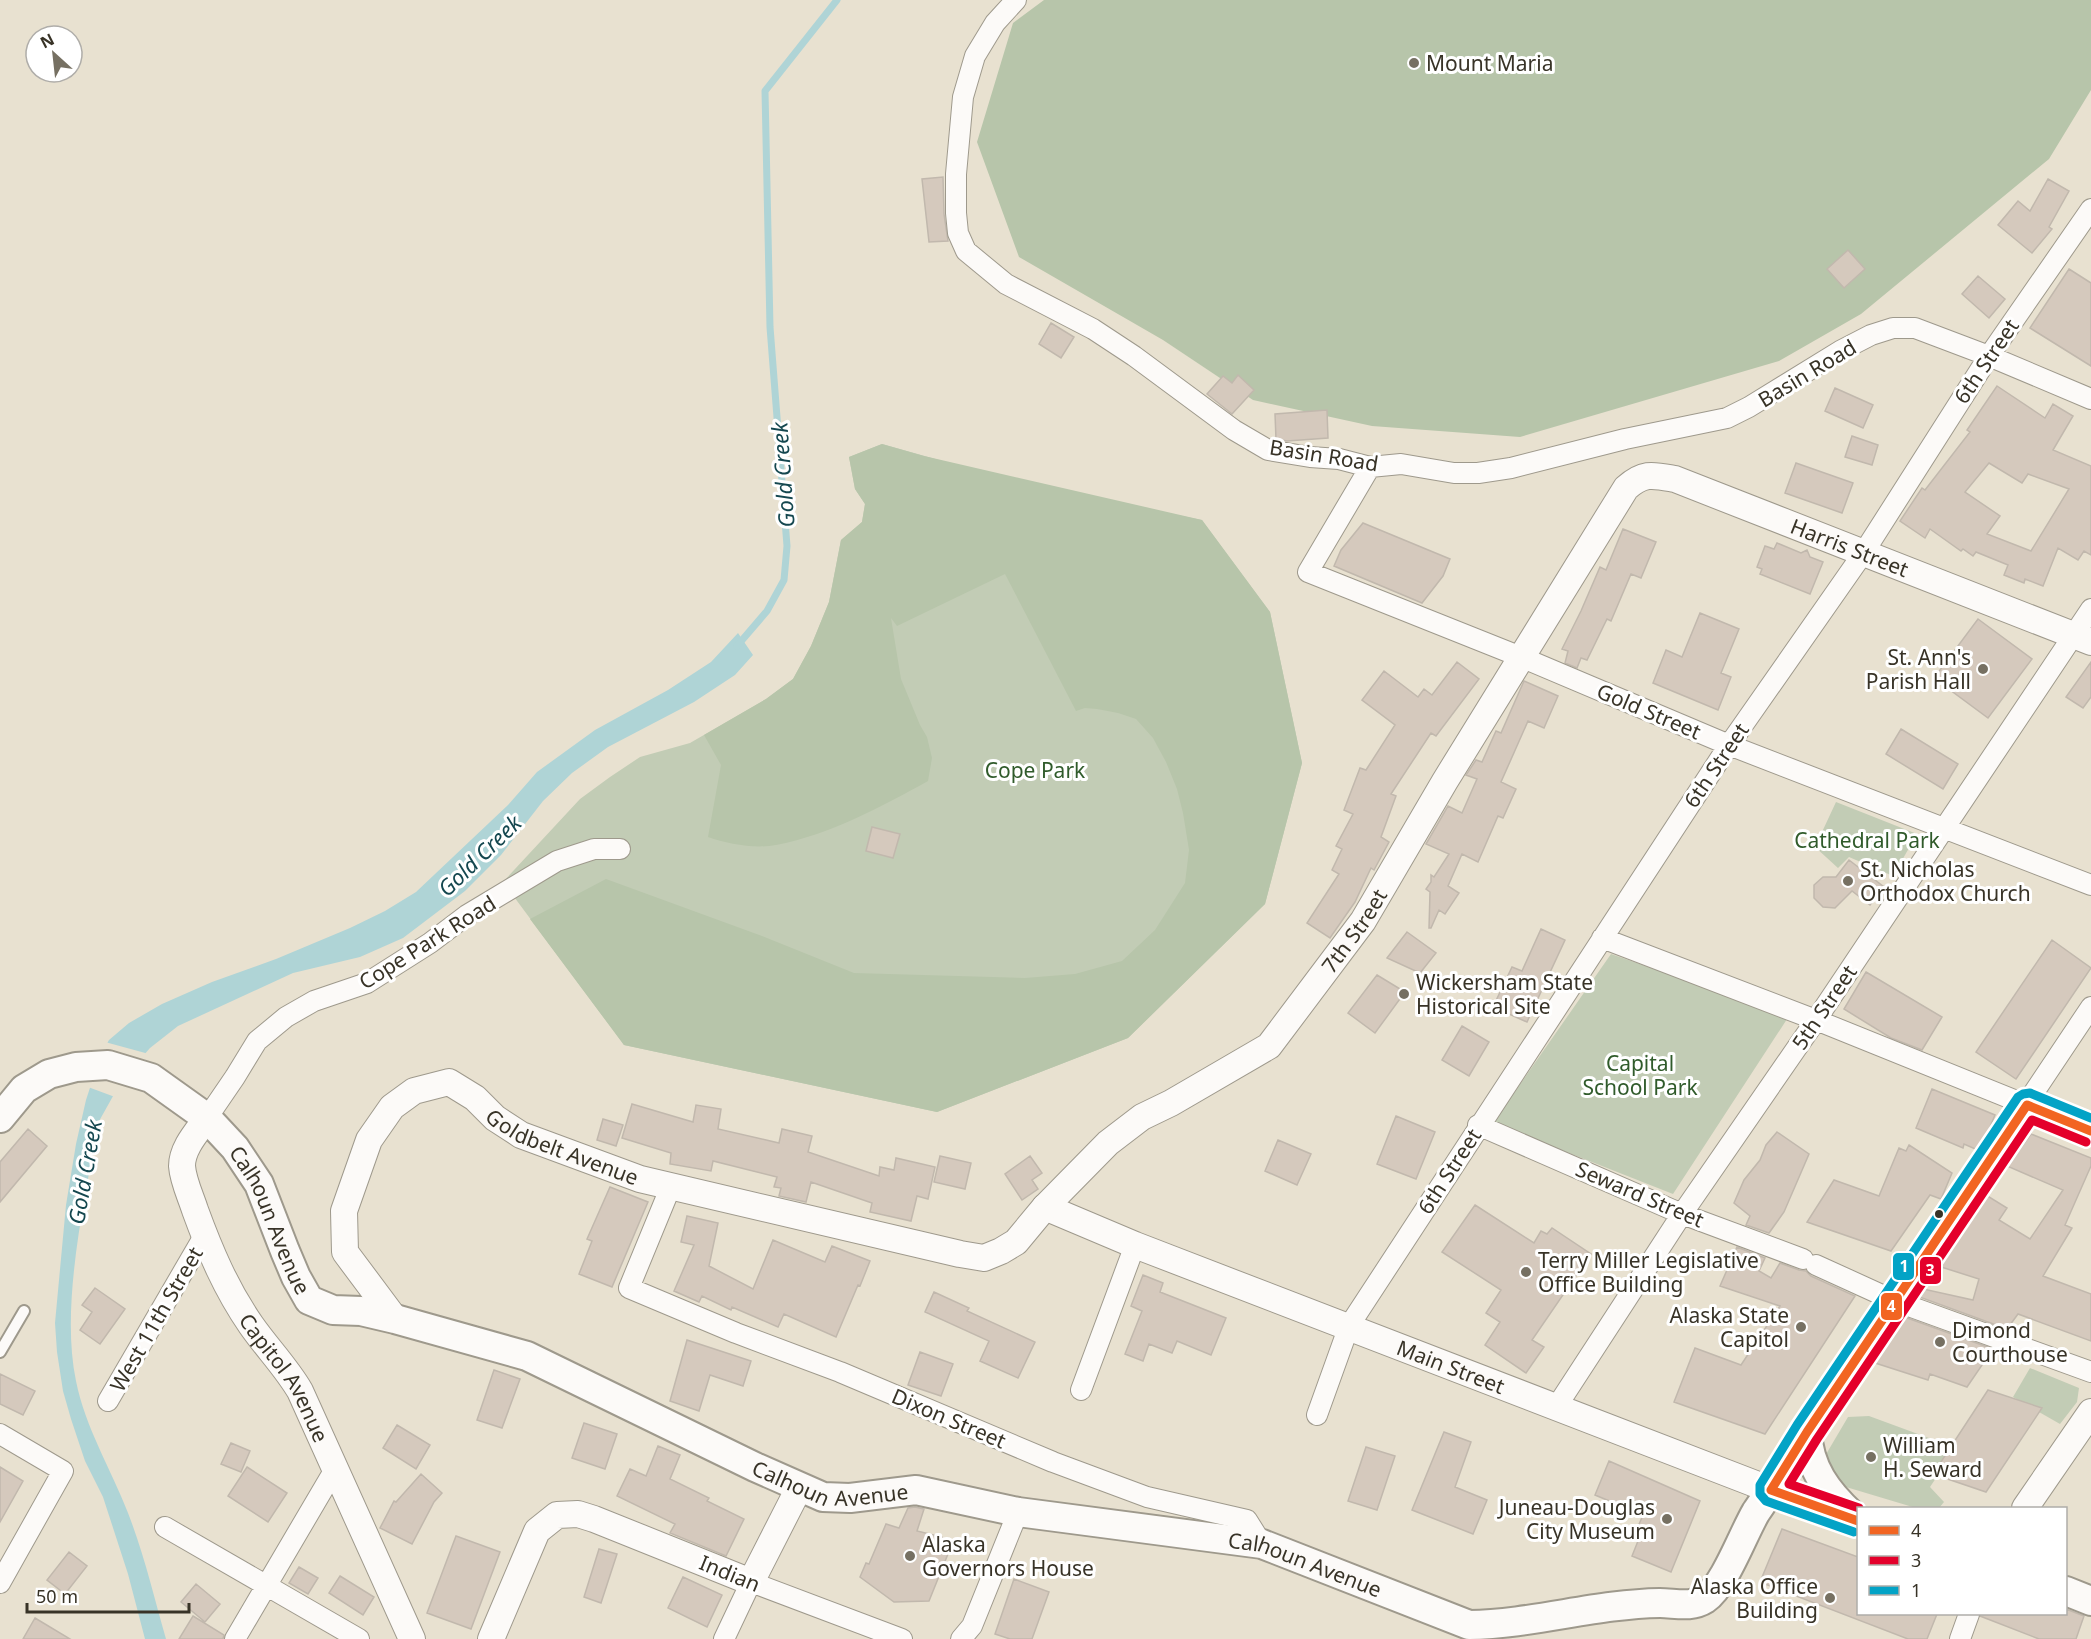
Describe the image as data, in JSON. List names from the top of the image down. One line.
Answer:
{"streets":{"main road":["Calhoun Avenue","Main Street"],"street":["6th Street","Basin Road","Harris Street","Gold Street","7th Street","Cope Park Road","5th Street","Goldbelt Avenue","Seward Street","West 11th Street","Capitol Avenue","Dixon Street","Indian"]},"crossings":[["6th Street","Basin Road"],["6th Street","Harris Street"],["6th Street","Gold Street"],["6th Street","Seward Street"],["6th Street","Main Street"],["Basin Road","Gold Street"],["Harris Street","7th Street"],["Harris Street","5th Street"],["Gold Street","7th Street"],["Gold Street","5th Street"],["7th Street","Goldbelt Avenue"],["7th Street","Main Street"],["Cope Park Road","Calhoun Avenue"],["Cope Park Road","Capitol Avenue"],["5th Street","Seward Street"],["5th Street","Main Street"],["Goldbelt Avenue","Calhoun Avenue"],["Goldbelt Avenue","Dixon Street"],["Calhoun Avenue","Main Street"],["Calhoun Avenue","Capitol Avenue"],["Calhoun Avenue","Dixon Street"],["West 11th Street","Capitol Avenue"]],"water":["Gold Creek"],"parks":["Cope Park","Cathedral Park","Capital School Park"],"places":["Mount Maria","St. Ann's Parish Hall","St. Nicholas Orthodox Church","Wickersham State Historical Site","Terry Miller Legislative Office Building","Alaska State Capitol","Dimond Courthouse","William H. Seward","Juneau-Douglas City Museum","Alaska Governors House","Alaska Office Building"],"lines":["transit line 1","transit line 4","transit line 3"],"legend":["4","3","1"],"scale_bar":"50 m","north":"top left"}
